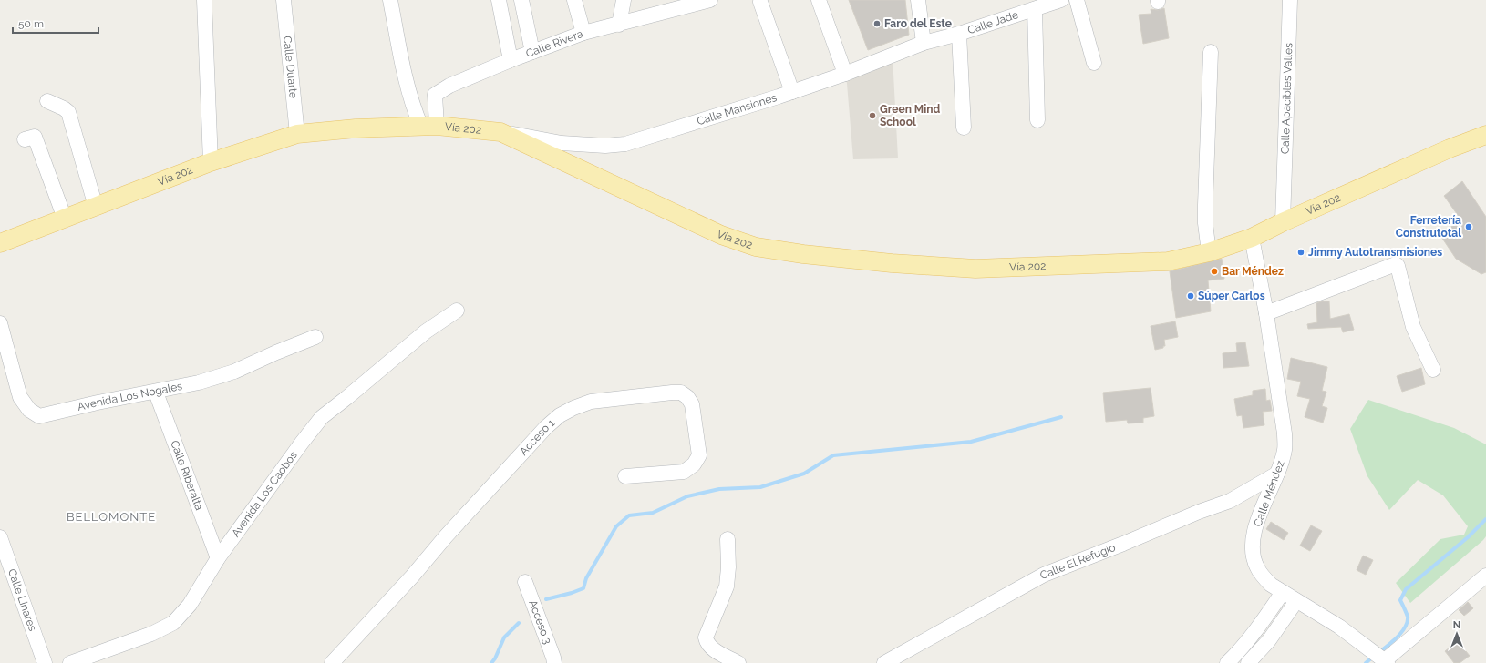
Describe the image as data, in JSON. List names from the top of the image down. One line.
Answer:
{"streets":{"main road":["Vía 202"],"street":["Calle Jade","Calle Rivera","Calle Duarte","Calle Apacibles Valles","Calle Mansiones","Avenida Los Nogales","Acceso 1","Calle Riberalta","Calle Méndez","Avenida Los Caobos","Calle El Refugio","Calle Linares","Acceso 3"]},"crossings":[["Calle Jade","Calle Mansiones"],["Calle Rivera","Vía 202"],["Calle Duarte","Vía 202"],["Calle Apacibles Valles","Vía 202"],["Calle Mansiones","Vía 202"],["Vía 202","Calle Méndez"],["Avenida Los Nogales","Calle Riberalta"],["Calle Riberalta","Avenida Los Caobos"],["Calle Méndez","Calle El Refugio"]],"districts":["BELLOMONTE"],"places":["Faro del Este","Green Mind School","Ferretería Construtotal","Jimmy Autotransmisiones","Bar Méndez","Súper Carlos"],"scale_bar":"50 m","north":"top"}
